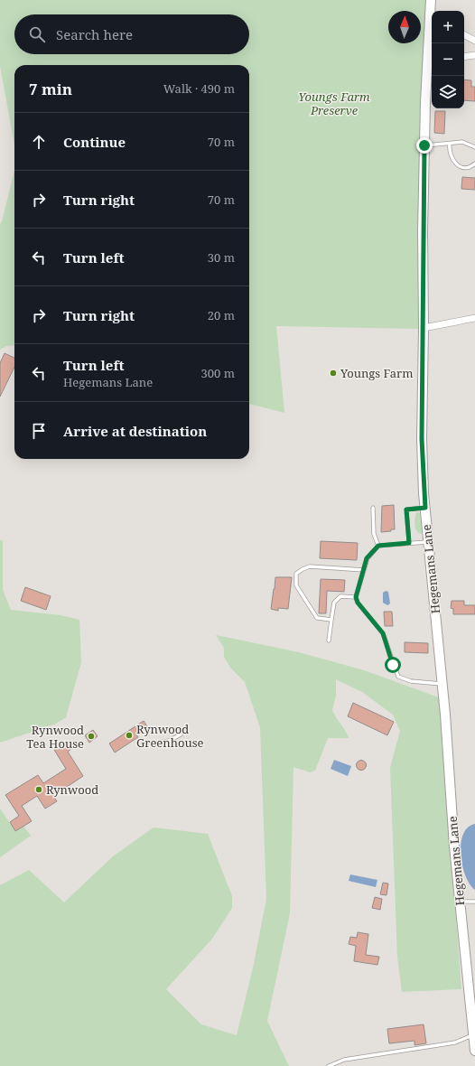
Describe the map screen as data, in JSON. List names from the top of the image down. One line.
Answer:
{"streets":{"street":["Hegemans Lane"]},"parks":["Youngs Farm Preserve"],"places":["Youngs Farm","Rynwood Greenhouse","Rynwood Tea House","Rynwood"],"north":"top","page":{"map_buttons":["+","−"],"search":"Search here","heading":["7 min","Walk · 490 m"],"list":[["Continue","70 m"],["Turn right","70 m"],["Turn left","30 m"],["Turn right","20 m"],["Turn left","Hegemans Lane","300 m"],"Arrive at destination"]}}
